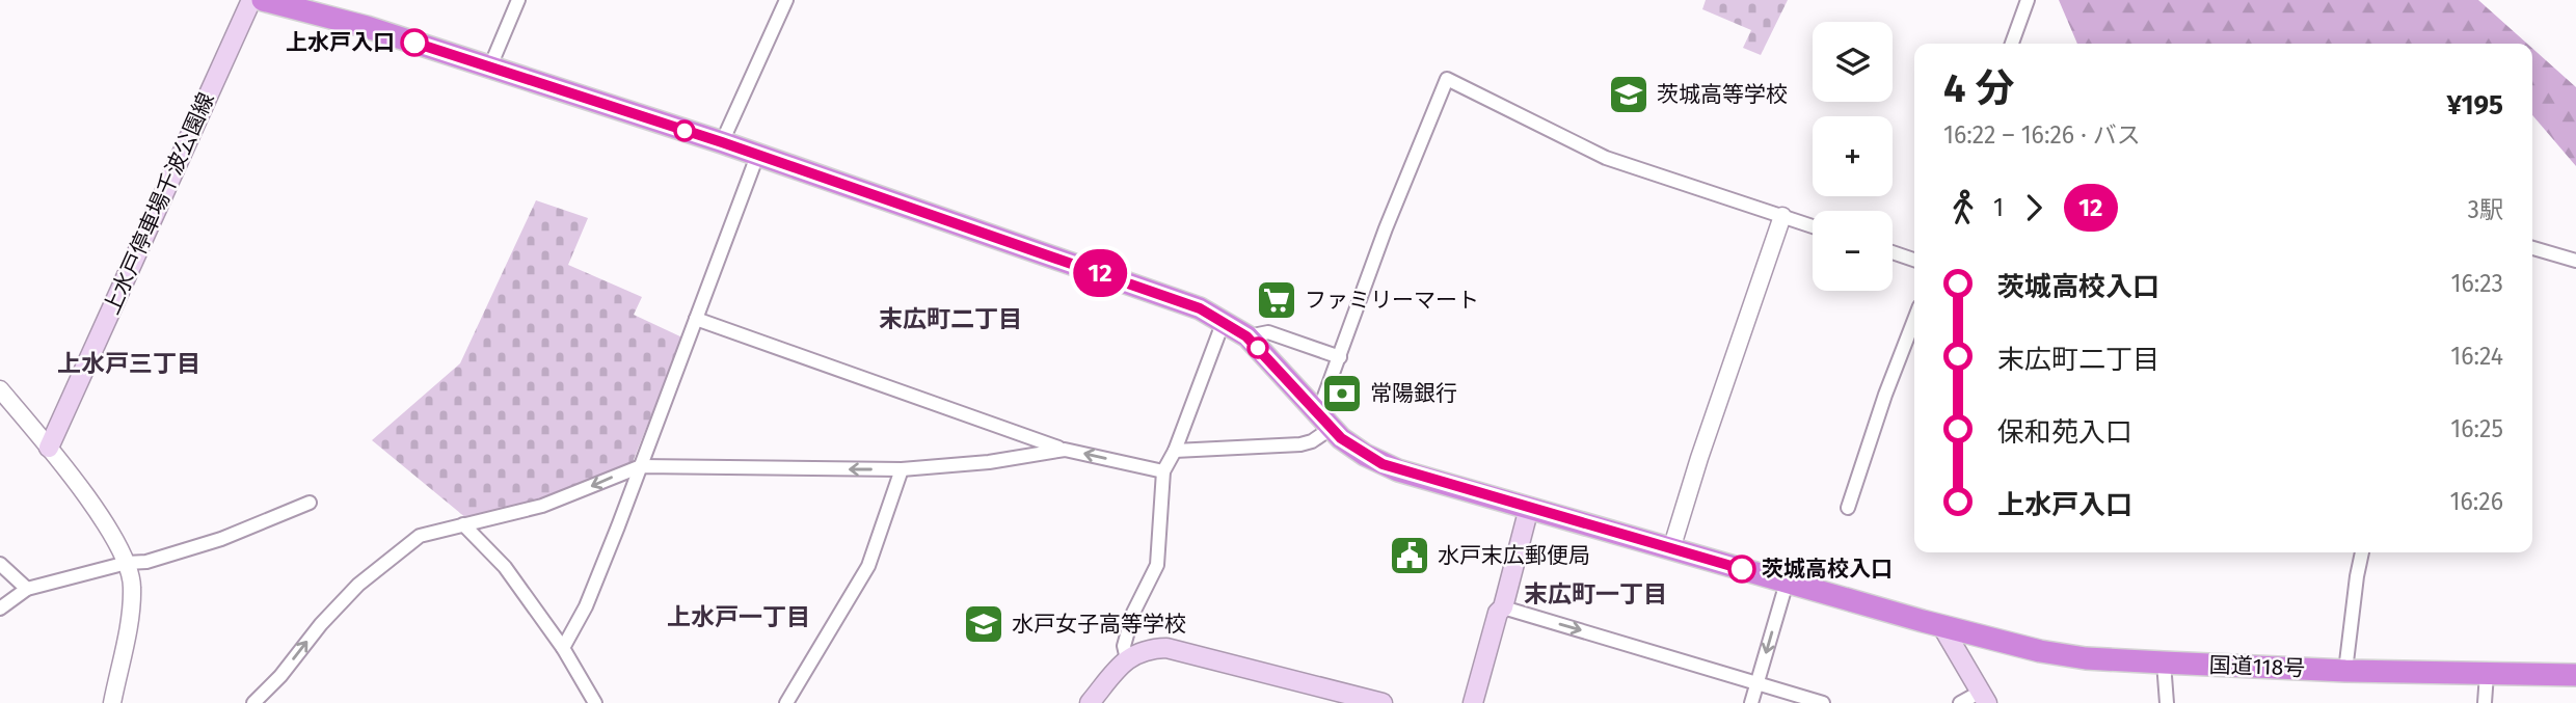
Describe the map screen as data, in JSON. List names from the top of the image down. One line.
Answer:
{"streets":{"highway":["国道118号"],"main road":["上水戸停車場千波公園線"]},"districts":["末広町二丁目","上水戸三丁目","末広町一丁目","上水戸一丁目"],"places":{"other":["上水戸入口","茨城高校入口"],"school or university":["茨城高等学校","水戸女子高等学校"],"supermarket":["ファミリーマート"],"bank":["常陽銀行"],"public building":["水戸末広郵便局"]},"lines":["bus line 12"],"page":{"on_map":"12","map_buttons":["+","−"],"heading":["4 分","16:22 – 16:26 · バス","¥195"],"legs":["1","12","3駅"],"list":[{"name":"茨城高校入口","value":"16:23"},{"name":"末広町二丁目","value":"16:24"},{"name":"保和苑入口","value":"16:25"},{"name":"上水戸入口","value":"16:26"}]}}
